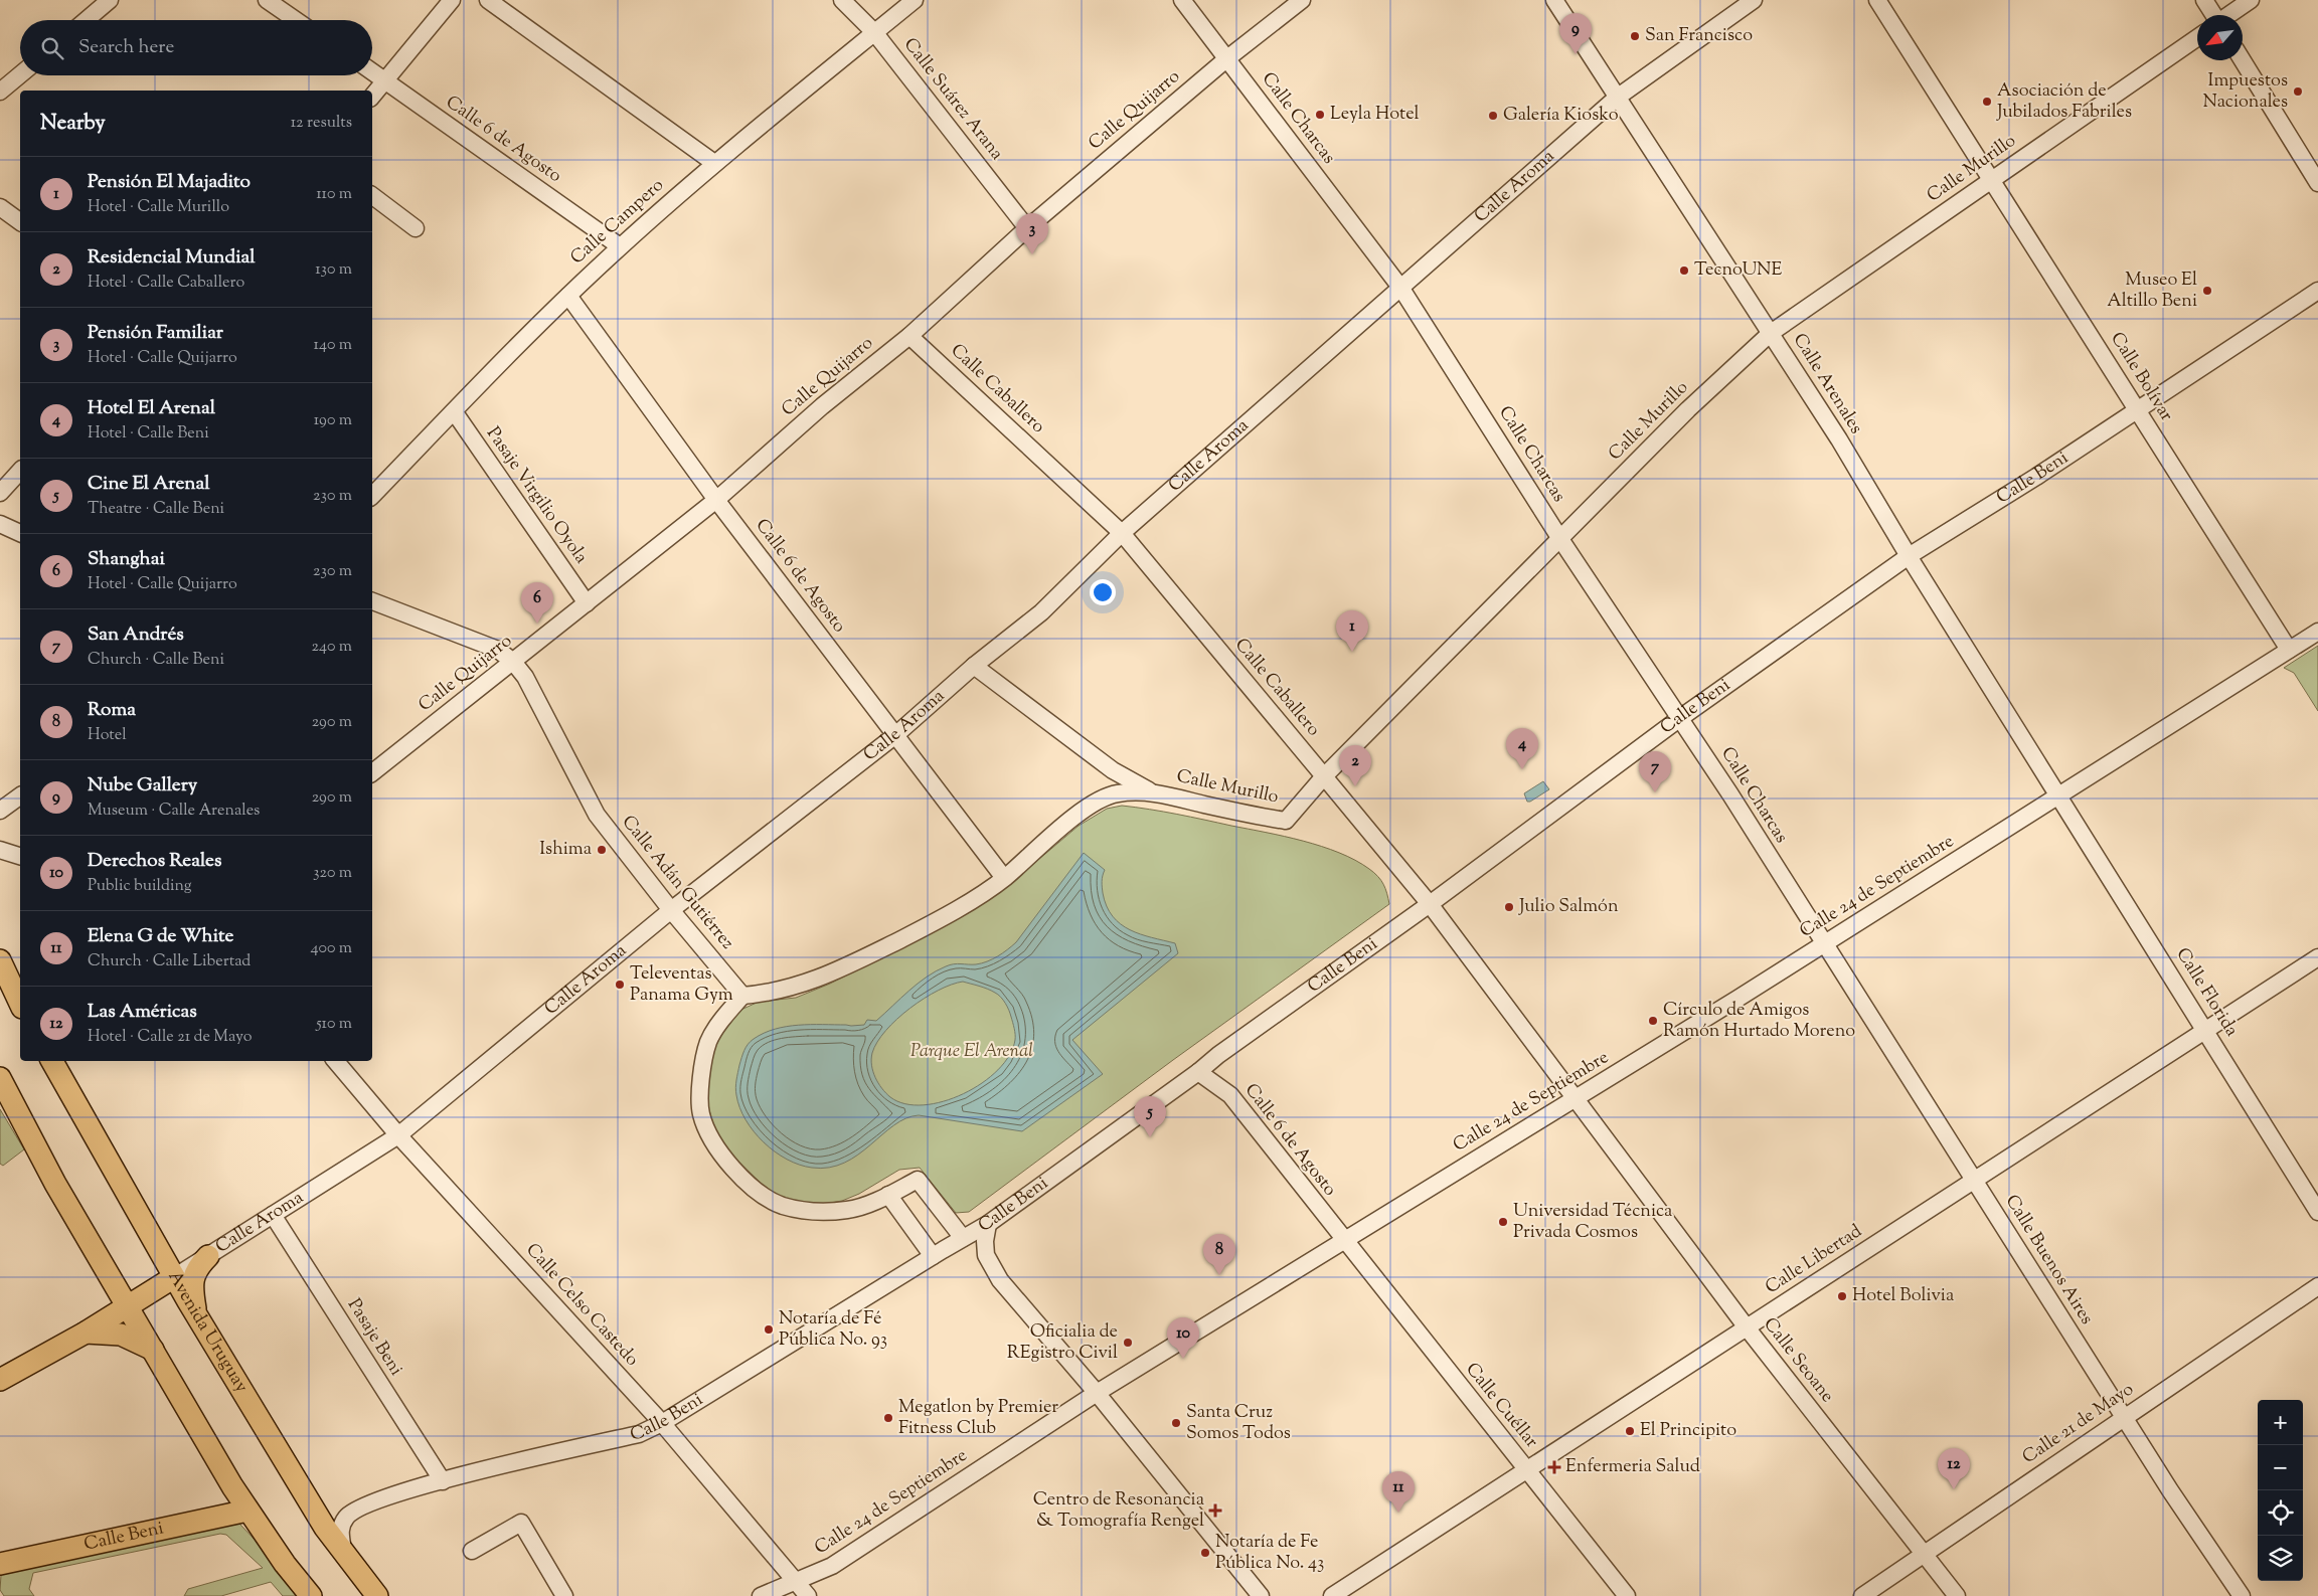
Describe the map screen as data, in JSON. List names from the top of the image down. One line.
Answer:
{"streets":{"main road":["Calle Aroma","Calle Beni","Avenida Uruguay"],"street":["Calle Suárez Arana","Calle Quijarro","Calle Charcas","Calle 6 de Agosto","Calle Murillo","Calle Campero","Calle Bolívar","Calle Arenales","Calle Caballero","Pasaje Virgilio Oyola","Calle Adán Gutiérrez","Calle 24 de Septiembre","Calle Florida","Calle Libertad","Calle Buenos Aires","Calle Celso Castedo","Pasaje Beni","Calle Seoane","Calle Cuéllar","Calle 21 de Mayo"]},"crossings":[["Calle Suárez Arana","Calle Quijarro"],["Calle Suárez Arana","Calle Campero"],["Calle Quijarro","Calle Charcas"],["Calle Quijarro","Calle 6 de Agosto"],["Calle Quijarro","Calle Caballero"],["Calle Quijarro","Pasaje Virgilio Oyola"],["Calle Quijarro","Calle Adán Gutiérrez"],["Calle Charcas","Calle Murillo"],["Calle Charcas","Calle Aroma"],["Calle Charcas","Calle Beni"],["Calle Charcas","Calle 24 de Septiembre"],["Calle Charcas","Calle Buenos Aires"],["Calle 6 de Agosto","Calle Murillo"],["Calle 6 de Agosto","Calle Aroma"],["Calle 6 de Agosto","Calle Campero"],["Calle 6 de Agosto","Calle Beni"],["Calle 6 de Agosto","Calle 24 de Septiembre"],["Calle 6 de Agosto","Calle Cuéllar"],["Calle Murillo","Calle Aroma"],["Calle Murillo","Calle Bolívar"],["Calle Murillo","Calle Arenales"],["Calle Murillo","Calle Caballero"],["Calle Murillo","Calle Adán Gutiérrez"],["Calle Aroma","Calle Arenales"],["Calle Aroma","Calle Caballero"],["Calle Aroma","Calle Adán Gutiérrez"],["Calle Aroma","Calle Celso Castedo"],["Calle Aroma","Avenida Uruguay"],["Calle Aroma","Pasaje Beni"],["Calle Campero","Pasaje Virgilio Oyola"],["Calle Bolívar","Calle Beni"],["Calle Bolívar","Calle 24 de Septiembre"],["Calle Arenales","Calle Beni"],["Calle Arenales","Calle 24 de Septiembre"],["Calle Arenales","Calle Florida"],["Calle Caballero","Calle Beni"],["Calle Caballero","Calle 24 de Septiembre"],["Calle Caballero","Calle Seoane"],["Calle Beni","Calle Celso Castedo"],["Calle Beni","Avenida Uruguay"],["Calle Beni","Pasaje Beni"],["Calle 24 de Septiembre","Calle Florida"],["Calle 24 de Septiembre","Calle Buenos Aires"],["Calle 24 de Septiembre","Calle Celso Castedo"],["Calle 24 de Septiembre","Calle Seoane"],["Calle 24 de Septiembre","Calle Cuéllar"],["Calle Florida","Calle Libertad"],["Calle Libertad","Calle Buenos Aires"],["Calle Libertad","Calle Seoane"],["Calle Libertad","Calle Cuéllar"],["Calle Buenos Aires","Calle 21 de Mayo"],["Calle Seoane","Calle 21 de Mayo"]],"parks":["Parque El Arenal"],"places":{"other":["San Francisco","Impuestos Nacionales","Asociación de Jubilados Fabriles","Leyla Hotel","Galería Kiosko","TecnoUNE","Museo El Altillo Beni","Ishima","Julio Salmón","Televentas Panama Gym","Círculo de Amigos Ramón Hurtado Moreno","Universidad Técnica Privada Cosmos","Hotel Bolivia","Notaría de Fé Pública No. 93","Oficialia de REgistro Civil","Megatlon by Premier Fitness Club","Santa Cruz Somos Todos","El Principito","Notaría de Fe Pública No. 43"],"health":["Enfermeria Salud","Centro de Resonancia & Tomografía Rengel"]},"north":"bottom left","page":{"pins":["9","3","6","1","4","2","7","5","8","10","12","11"],"search":"Search here","heading":["Nearby","12 results"],"list":[{"mark":"1","name":"Pensión El Majadito","note":"Hotel · Calle Murillo","value":"110 m"},{"mark":"2","name":"Residencial Mundial","note":"Hotel · Calle Caballero","value":"130 m"},{"mark":"3","name":"Pensión Familiar","note":"Hotel · Calle Quijarro","value":"140 m"},{"mark":"4","name":"Hotel El Arenal","note":"Hotel · Calle Beni","value":"190 m"},{"mark":"5","name":"Cine El Arenal","note":"Theatre · Calle Beni","value":"230 m"},{"mark":"6","name":"Shanghai","note":"Hotel · Calle Quijarro","value":"230 m"},{"mark":"7","name":"San Andrés","note":"Church · Calle Beni","value":"240 m"},{"mark":"8","name":"Roma","note":"Hotel","value":"290 m"},{"mark":"9","name":"Nube Gallery","note":"Museum · Calle Arenales","value":"290 m"},{"mark":"10","name":"Derechos Reales","note":"Public building","value":"320 m"},{"mark":"11","name":"Elena G de White","note":"Church · Calle Libertad","value":"400 m"},{"mark":"12","name":"Las Américas","note":"Hotel · Calle 21 de Mayo","value":"510 m"}],"map_buttons":["+","−"]}}
